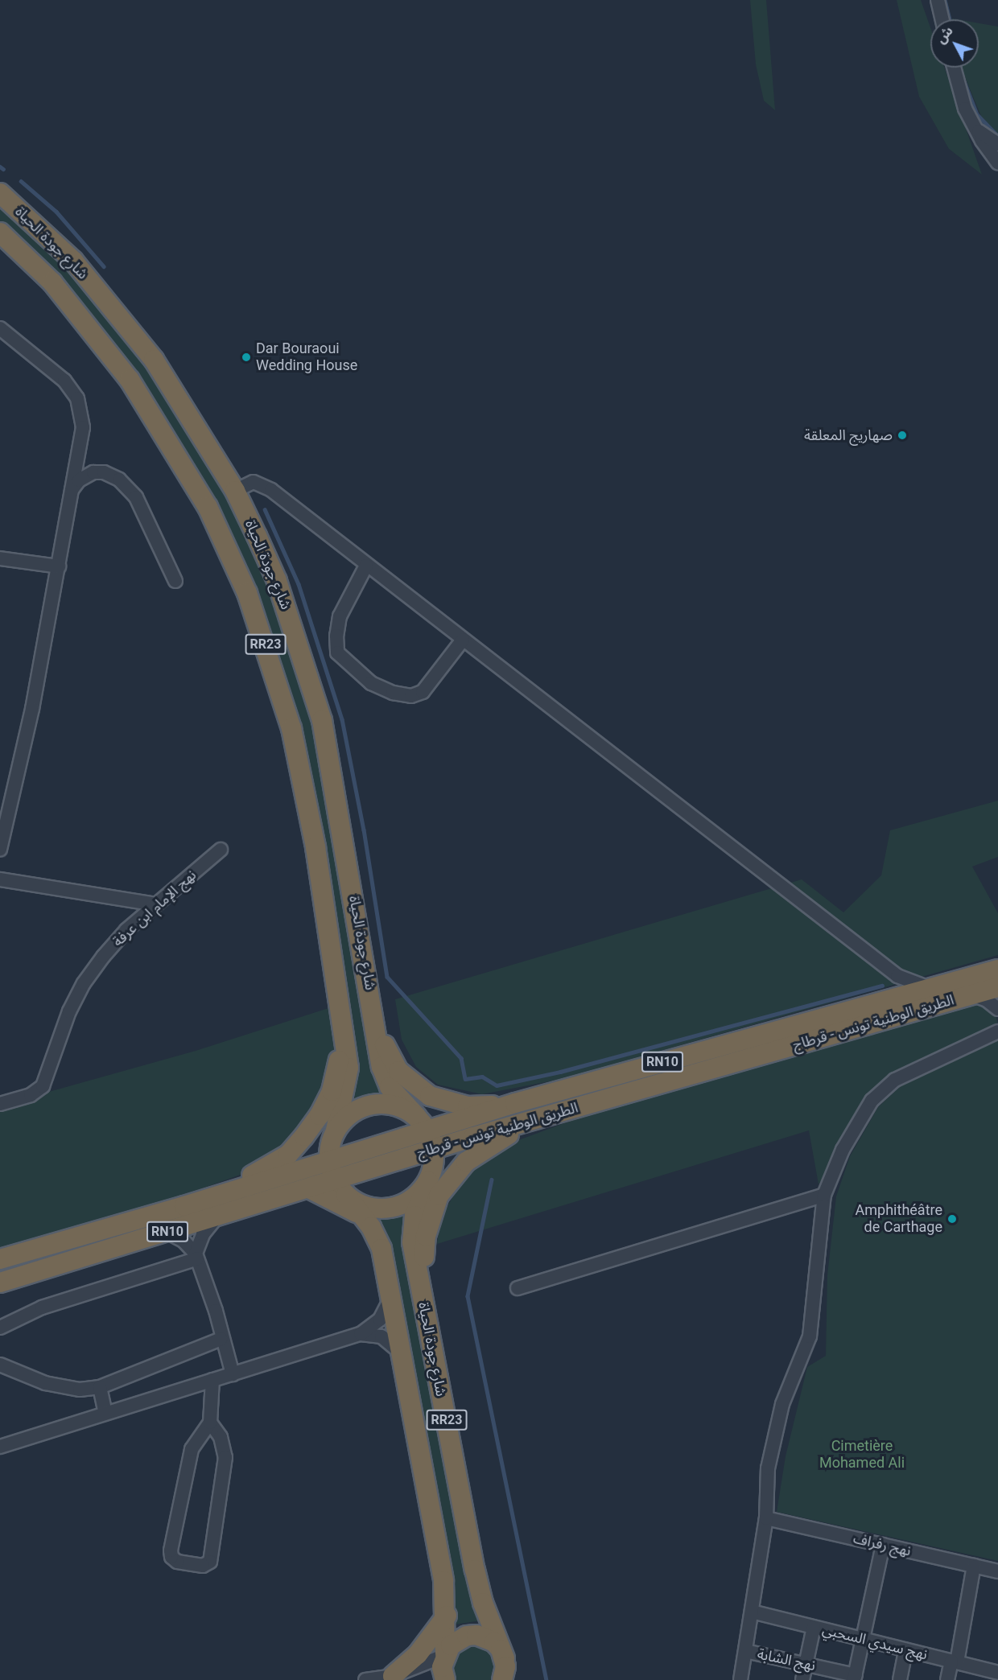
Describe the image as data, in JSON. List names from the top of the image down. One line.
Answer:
{"streets":{"highway":["شارع جودة الحياة","RR23","الطريق الوطنية تونس - قرطاج","RN10"],"street":["نهج الإمام ابن عرفة","نهج رفراف","نهج سيدي السحبي","نهج الشابة"]},"crossings":[["شارع جودة الحياة","RR23"],["شارع جودة الحياة","الطريق الوطنية تونس - قرطاج"]],"parks":["Cimetière Mohamed Ali"],"places":["Dar Bouraoui Wedding House","صهاريج المعلقة","Amphithéâtre de Carthage"],"north":"top left"}
